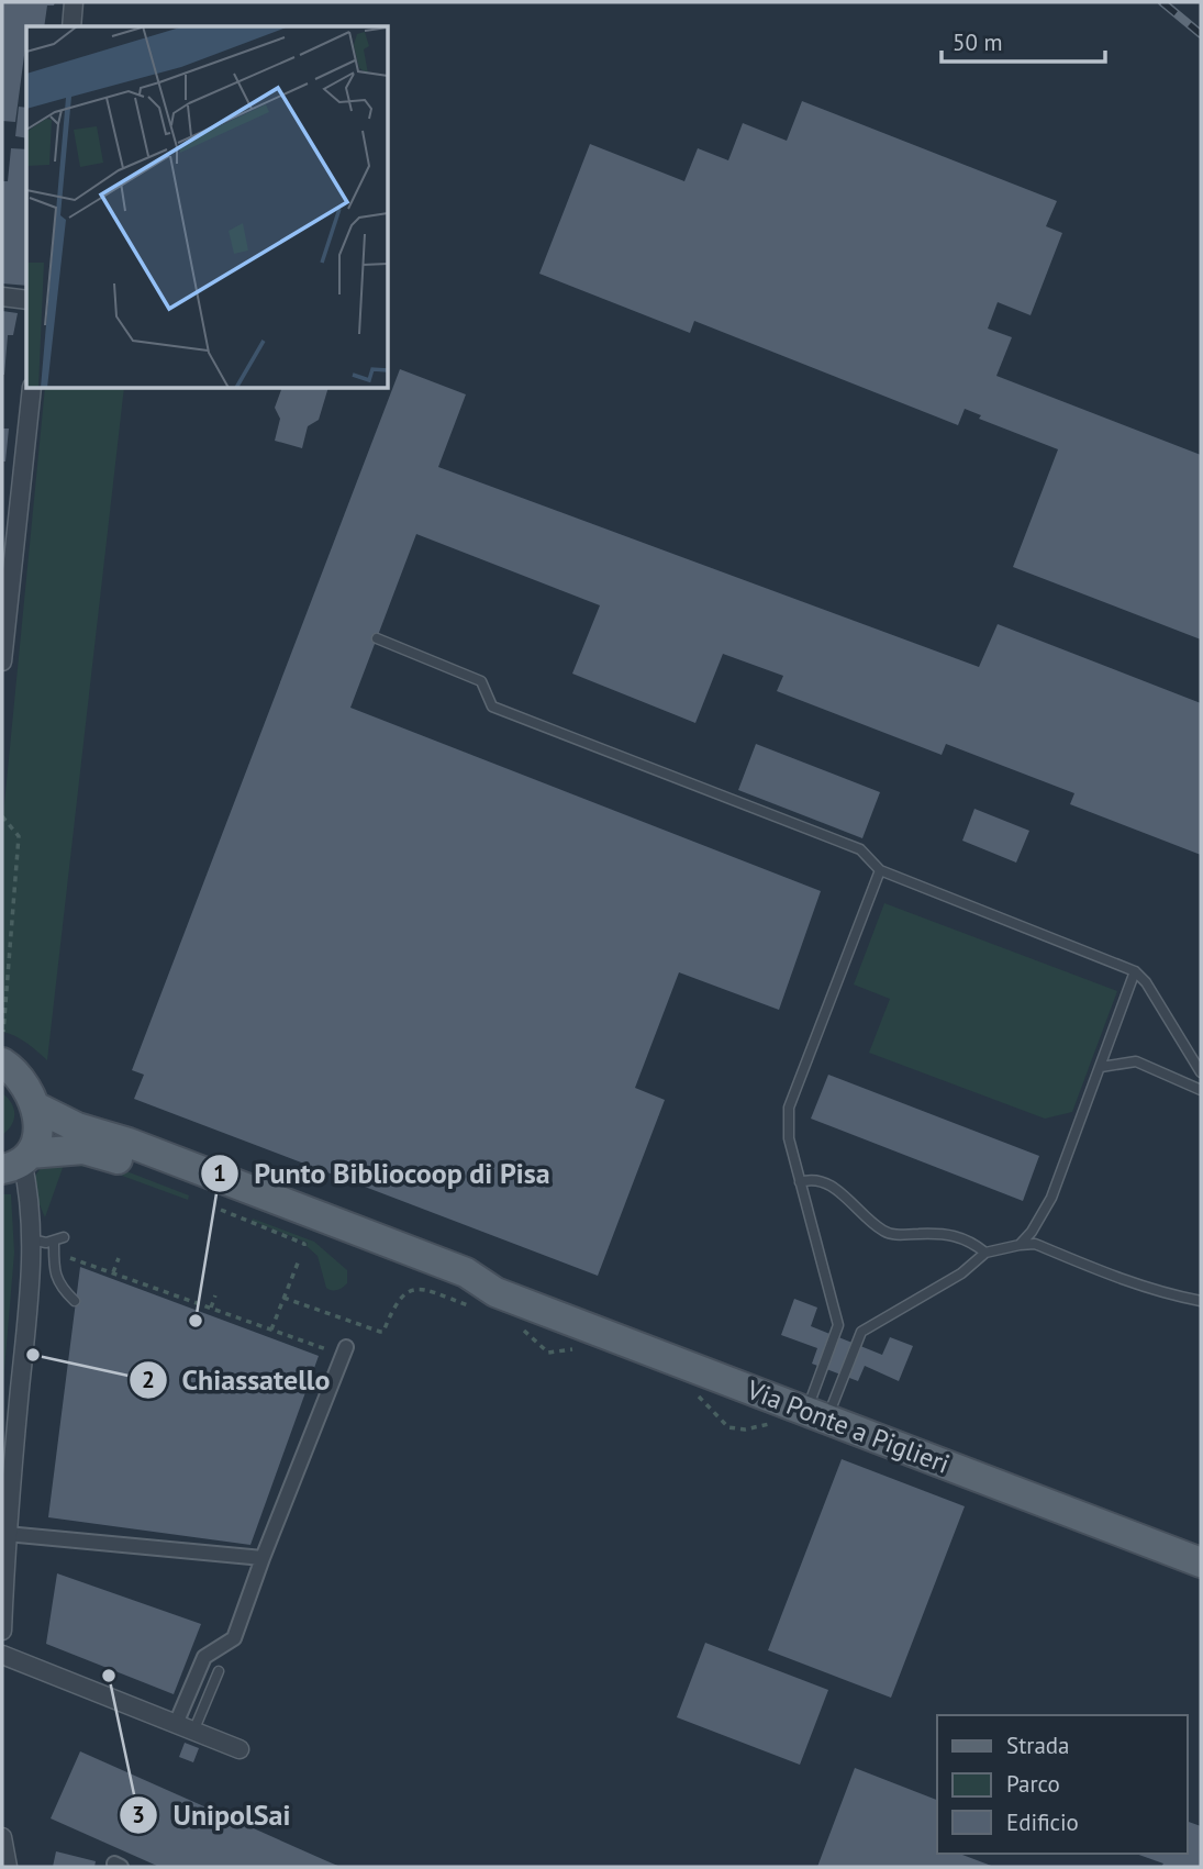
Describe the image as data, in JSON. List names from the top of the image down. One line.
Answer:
{"streets":{"main road":["Via Ponte a Piglieri"]},"places":["Punto Bibliocoop di Pisa","Chiassatello","UnipolSai"],"legend":["Strada","Parco","Edificio"],"scale_bar":"50 m"}
